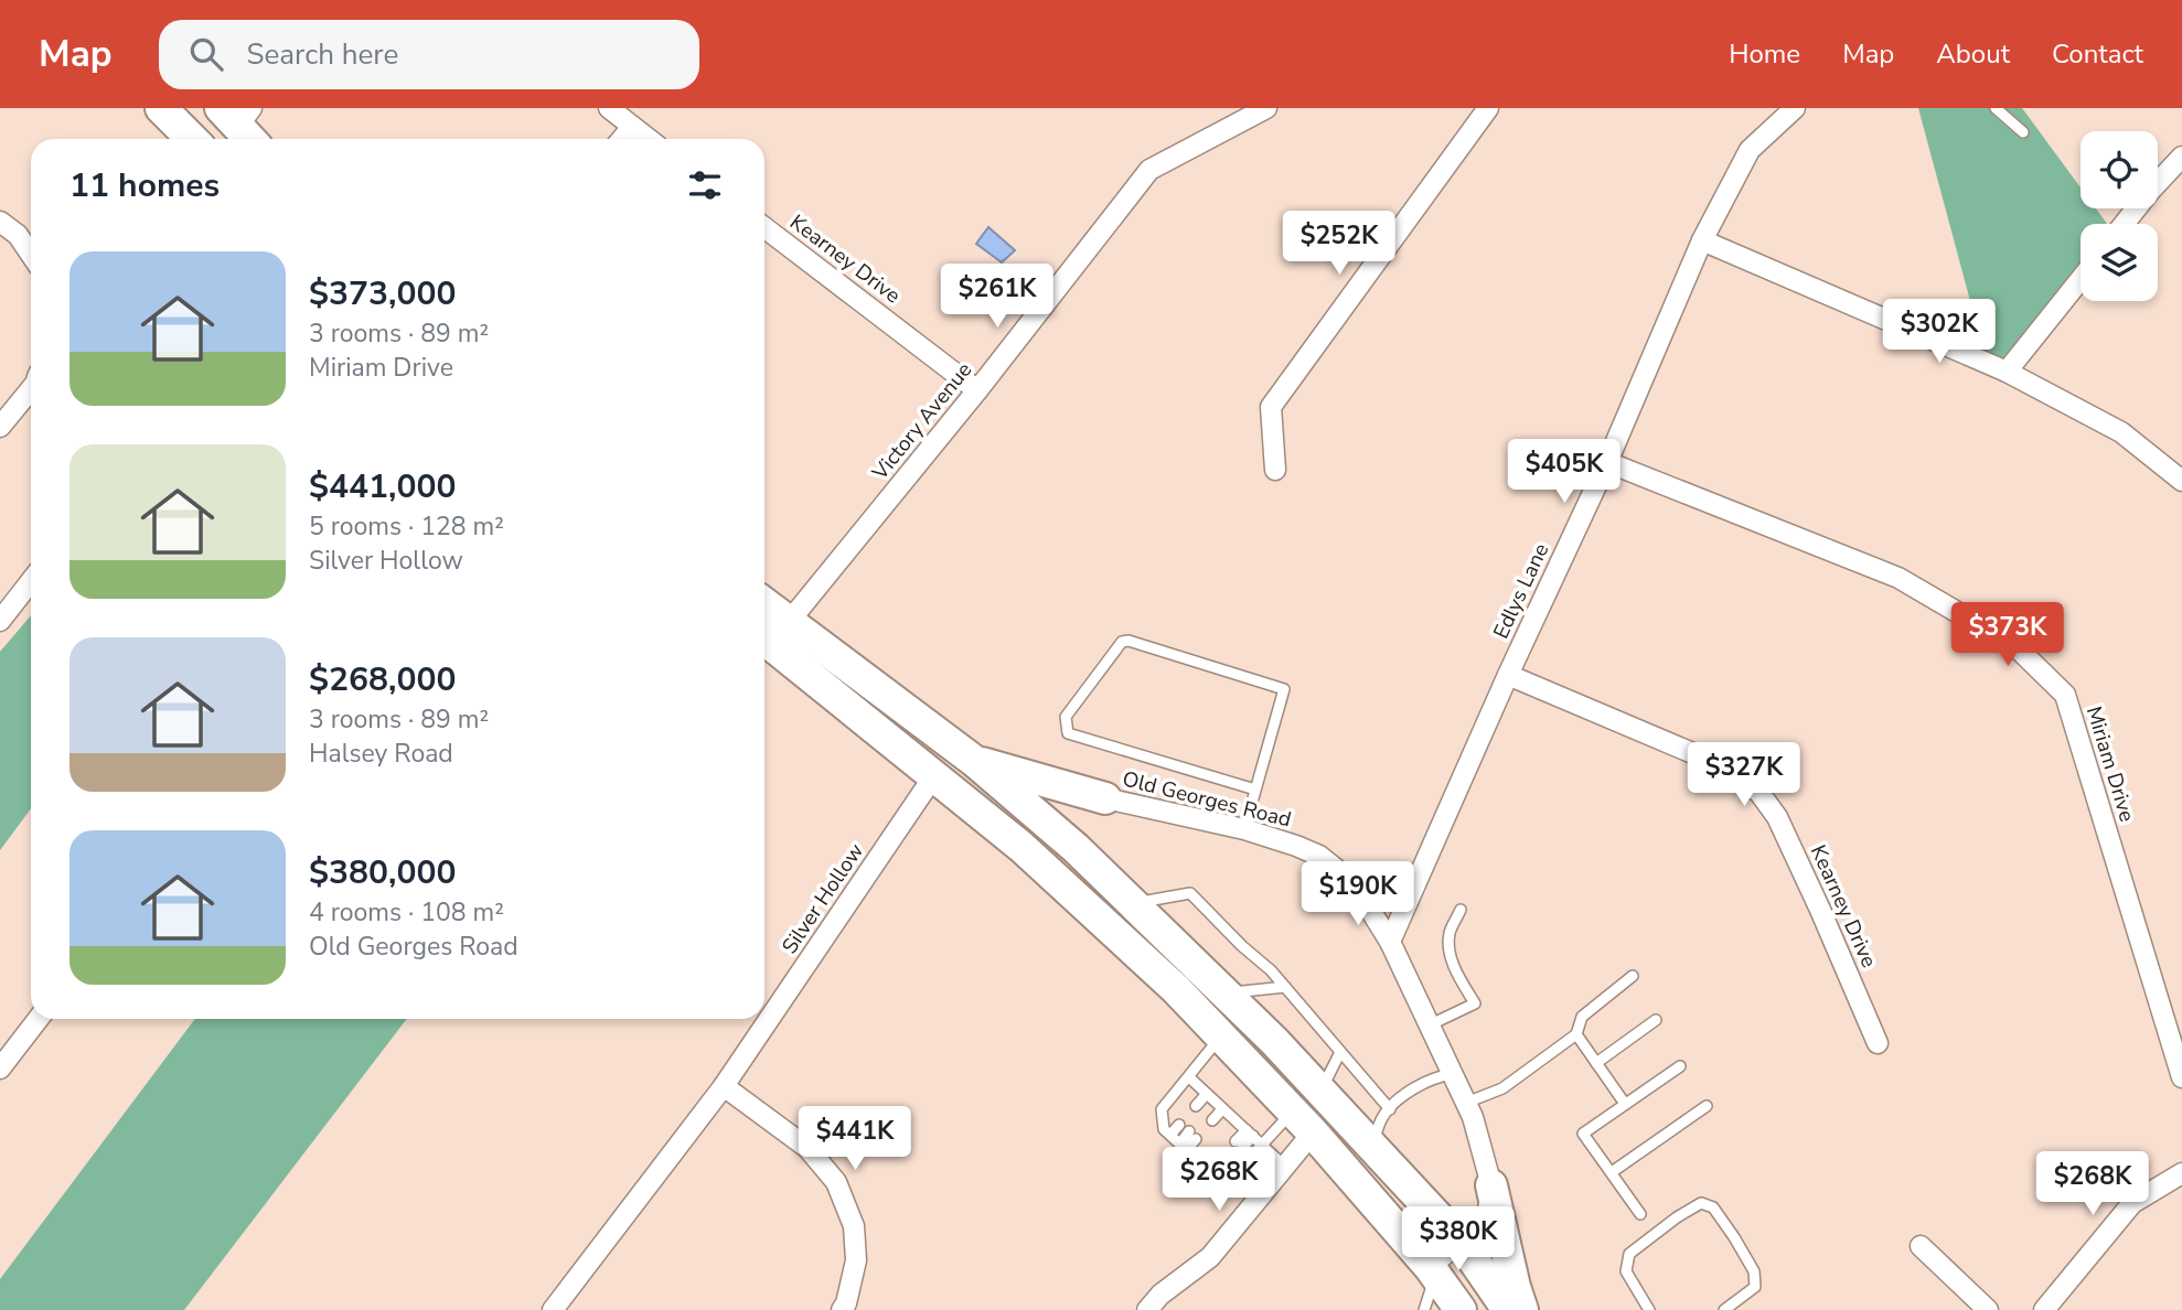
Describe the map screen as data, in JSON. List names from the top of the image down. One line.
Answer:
{"streets":{"street":["Kearney Drive","Victory Avenue","Edlys Lane","Miriam Drive","Old Georges Road","Silver Hollow"]},"crossings":[["Kearney Drive","Victory Avenue"],["Kearney Drive","Edlys Lane"],["Edlys Lane","Miriam Drive"],["Edlys Lane","Old Georges Road"]],"page":{"header":"Map","search":"Search here","nav":["Home","Map","About","Contact"],"heading":"11 homes","price":["$252K","$261K","$302K","$405K","$373K","$327K","$190K","$441K","$268K","$268K","$380K"],"list":[{"name":"$373,000","note":"3 rooms · 89 m² · Miriam Drive"},{"name":"$441,000","note":"5 rooms · 128 m² · Silver Hollow"},{"name":"$268,000","note":"3 rooms · 89 m² · Halsey Road"},{"name":"$380,000","note":"4 rooms · 108 m² · Old Georges Road"}]}}
